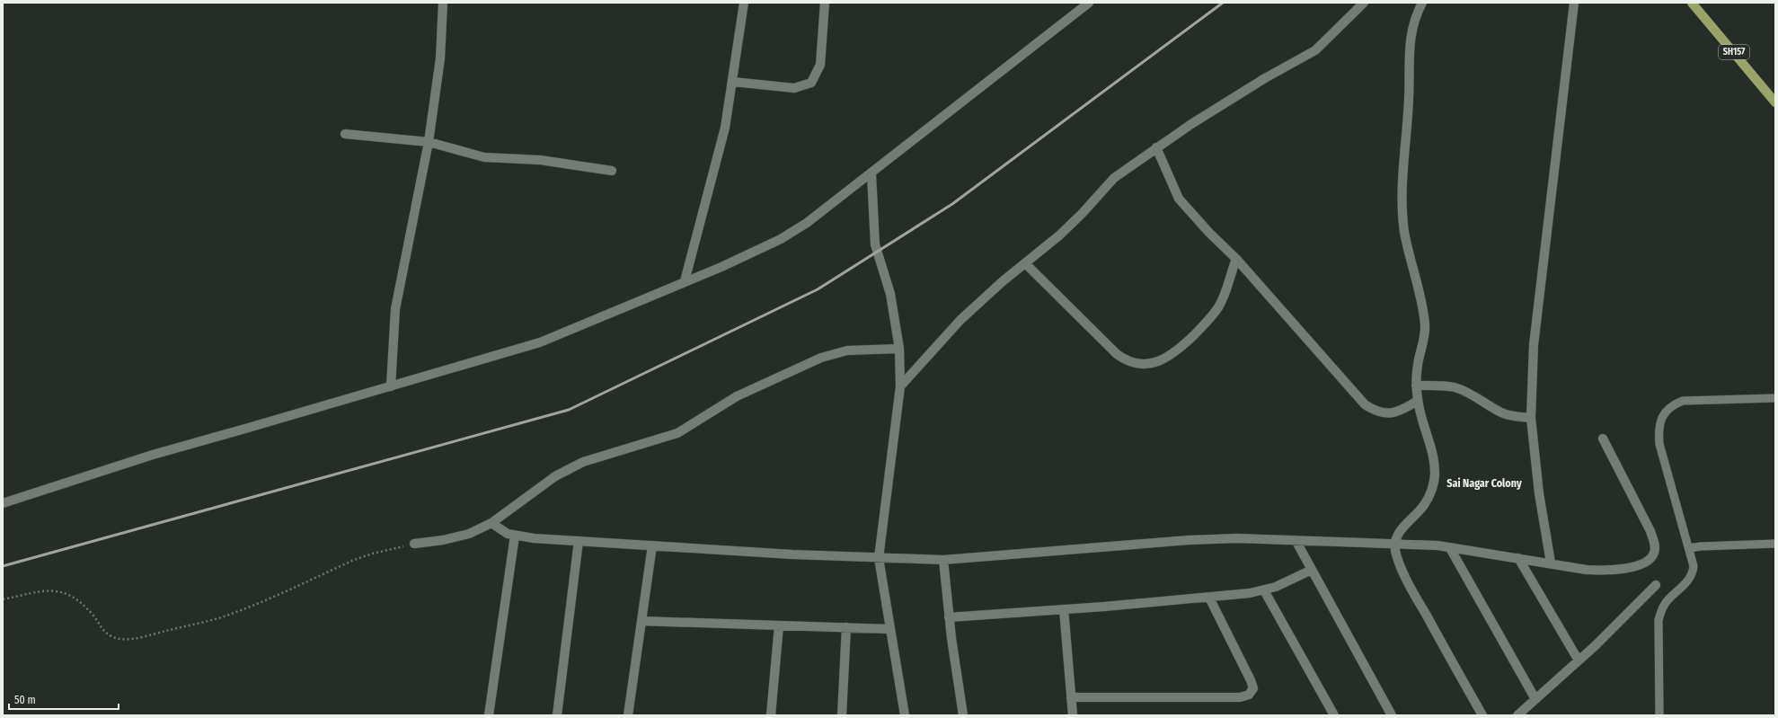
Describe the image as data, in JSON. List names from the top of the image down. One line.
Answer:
{"streets":{"main road":["SH157"]},"districts":["Sai Nagar Colony"],"scale_bar":"50 m"}
